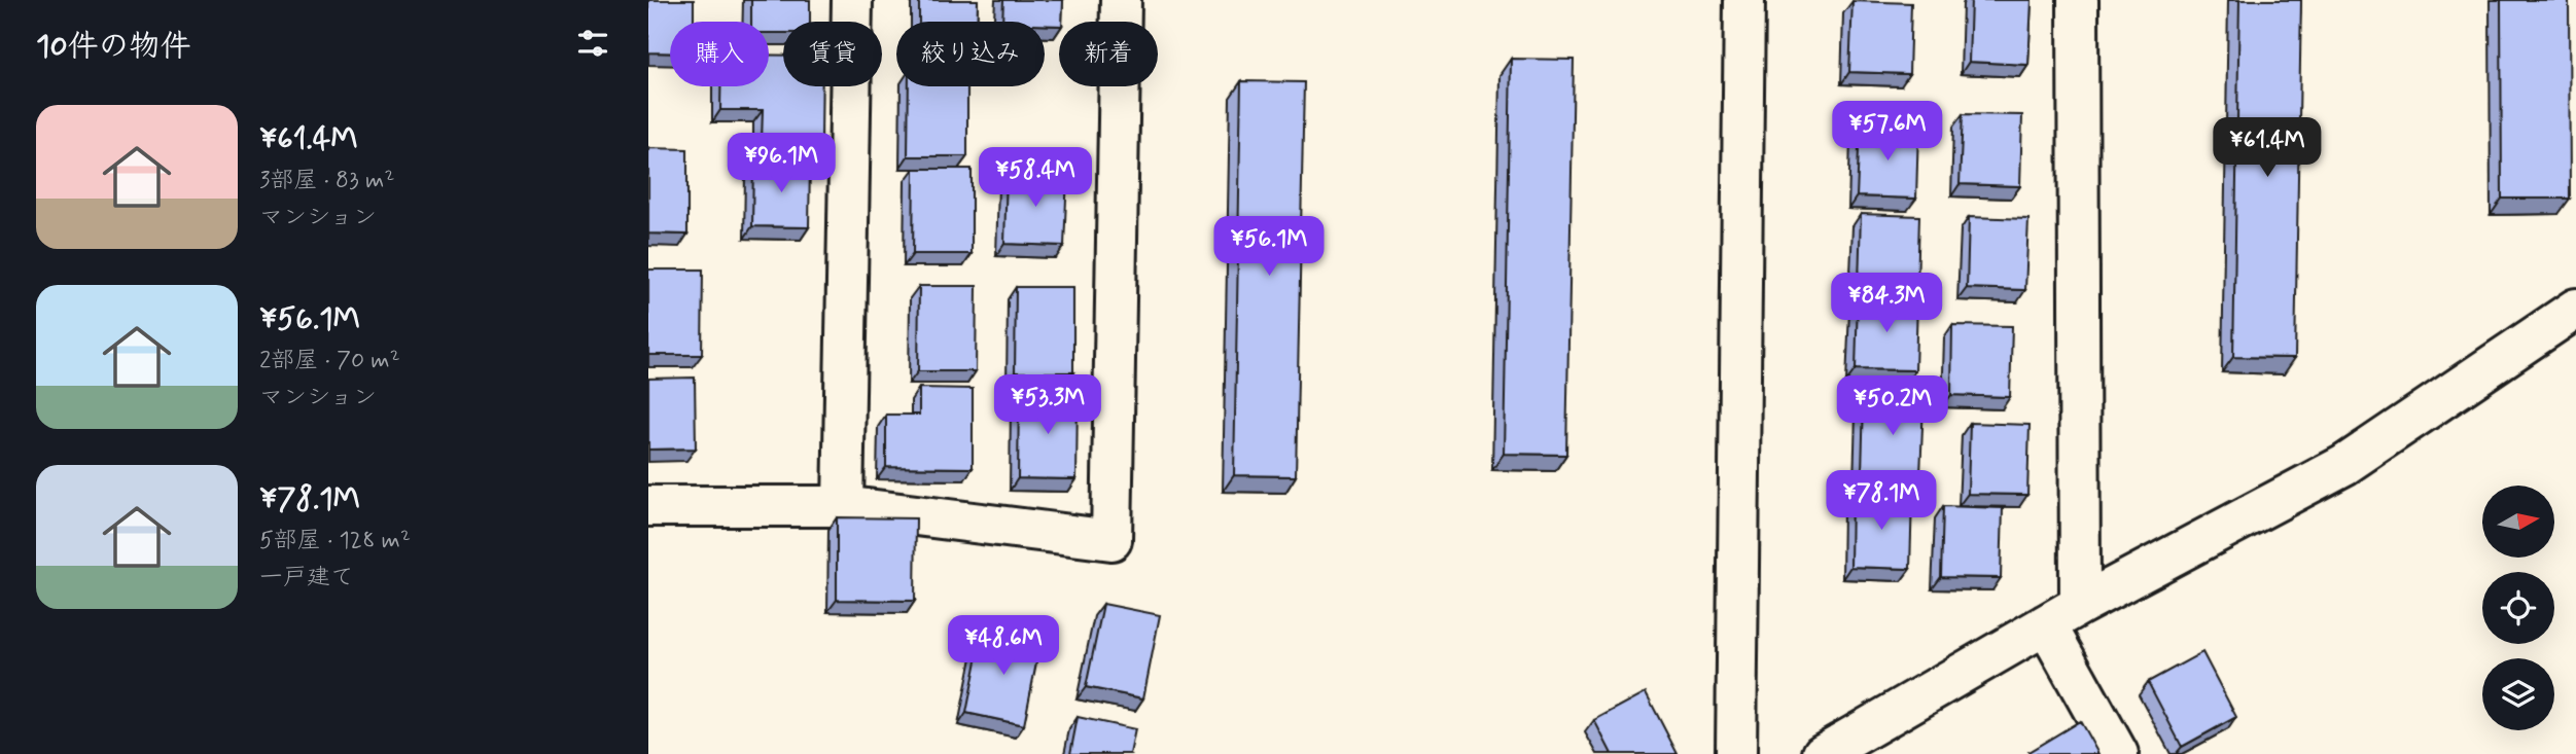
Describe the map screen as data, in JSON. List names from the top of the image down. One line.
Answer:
{"north":"right","page":{"heading":"10件の物件","chip":["購入","賃貸","絞り込み","新着"],"list":[{"name":"¥61.4M","note":"3部屋 · 83 m² · マンション"},{"name":"¥56.1M","note":"2部屋 · 70 m² · マンション"},{"name":"¥78.1M","note":"5部屋 · 128 m² · 一戸建て"}],"price":["¥57.6M","¥61.4M","¥96.1M","¥58.4M","¥56.1M","¥84.3M","¥53.3M","¥50.2M","¥78.1M","¥48.6M"]}}
